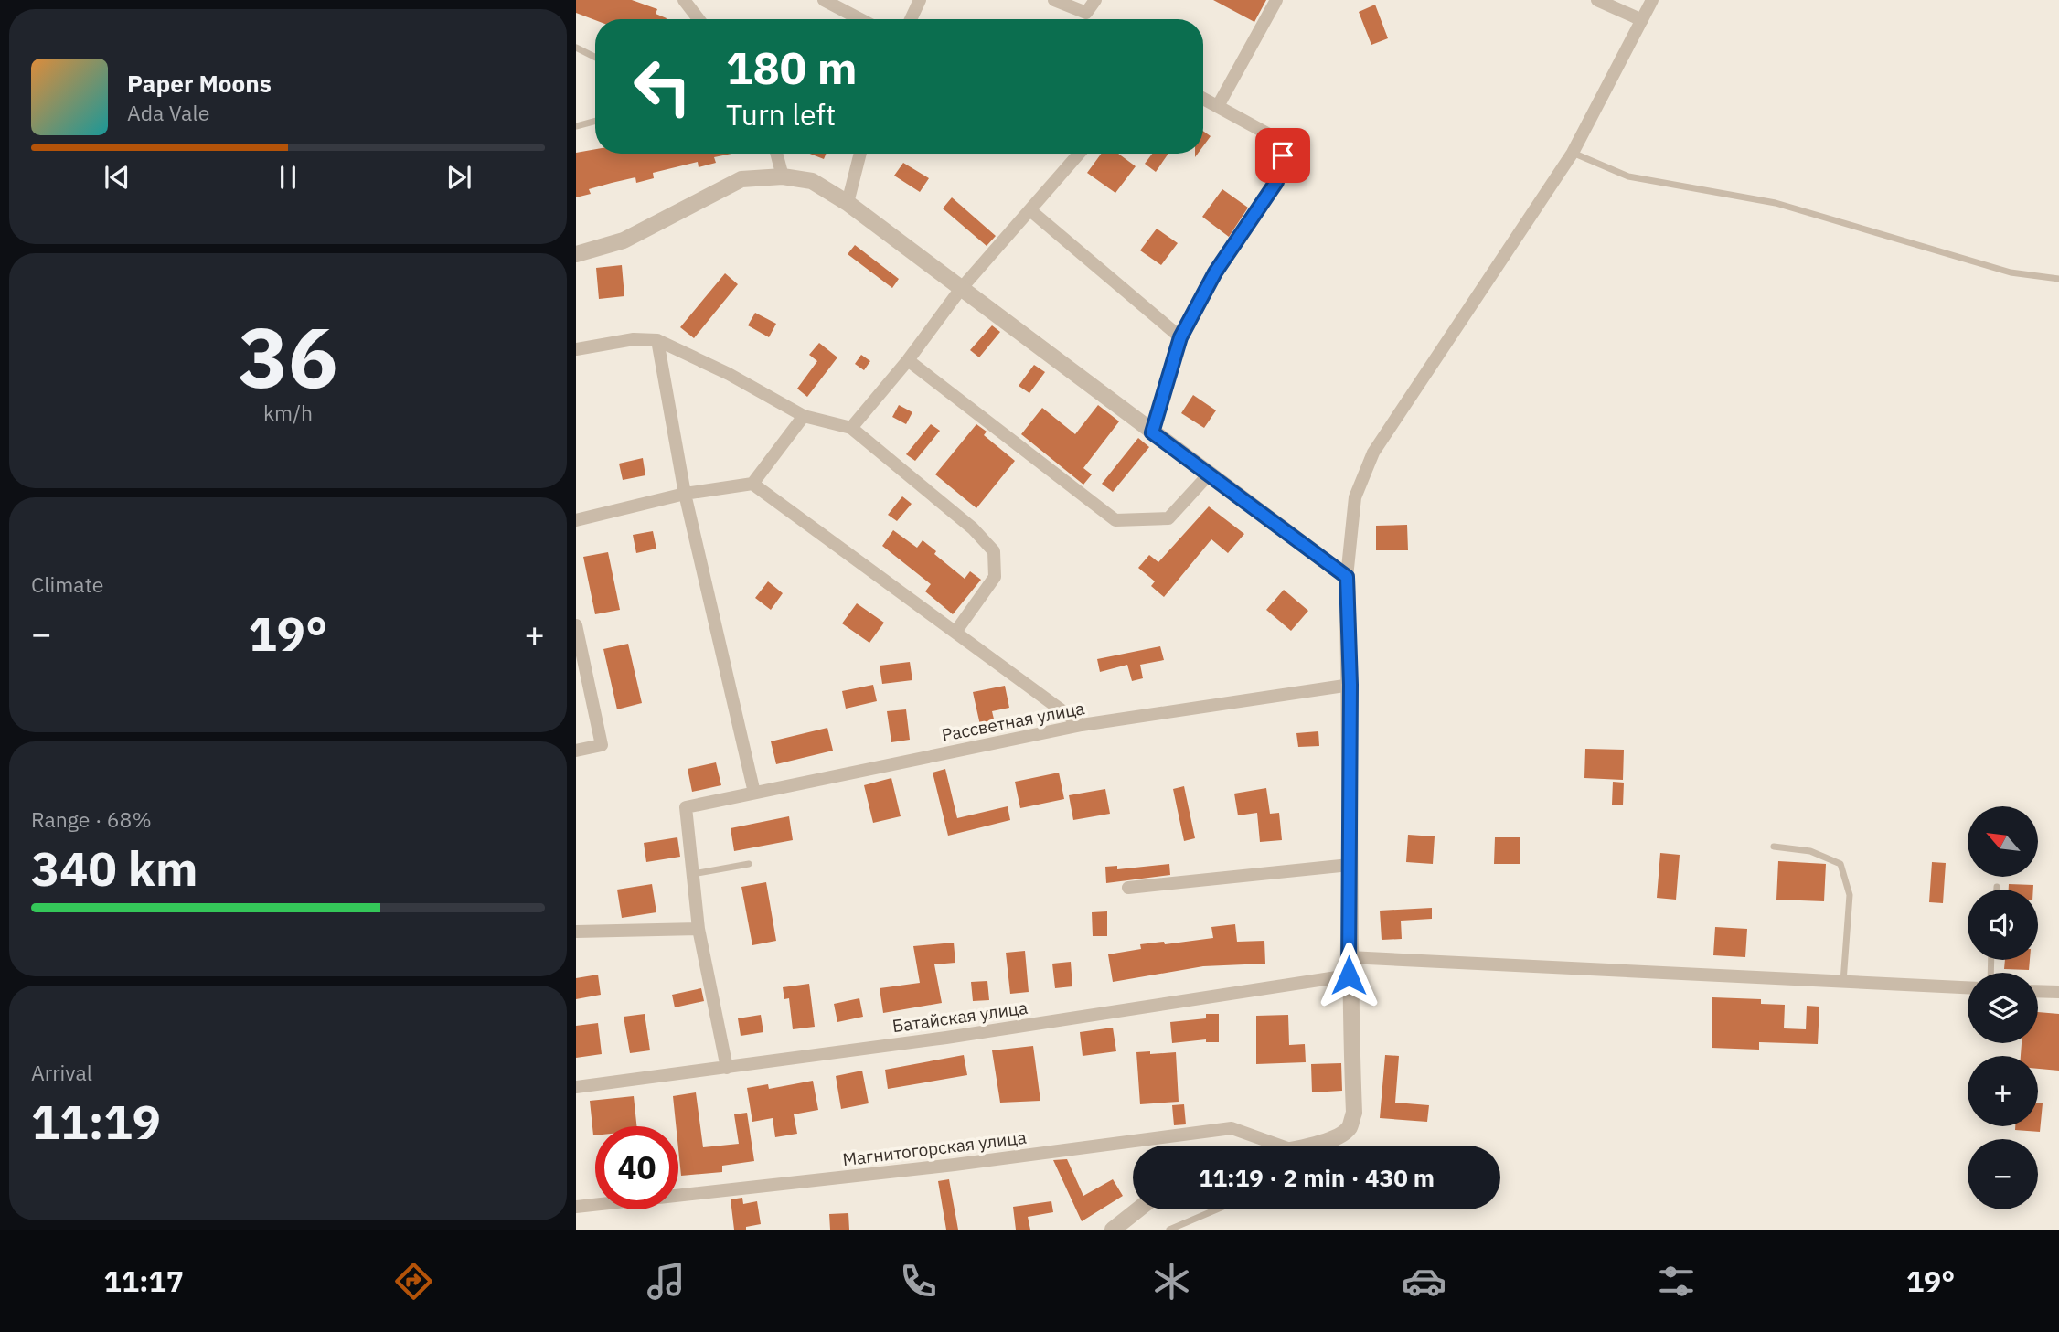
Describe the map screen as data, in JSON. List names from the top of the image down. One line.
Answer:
{"streets":{"street":["Рассветная улица","Батайская улица","Магнитогорская улица"]},"north":"top left","page":{"turn":["180 m","Turn left"],"song":["Paper Moons","Ada Vale"],"tile":[["36","km/h"],"Climate",["Range · 68%","340 km"],["Arrival","11:19"]],"heat":["−","19°","+"],"map_buttons":["+","−"],"limit":"40","trip":"11:19 · 2 min · 430 m","tabs":["11:17","19°"]}}
